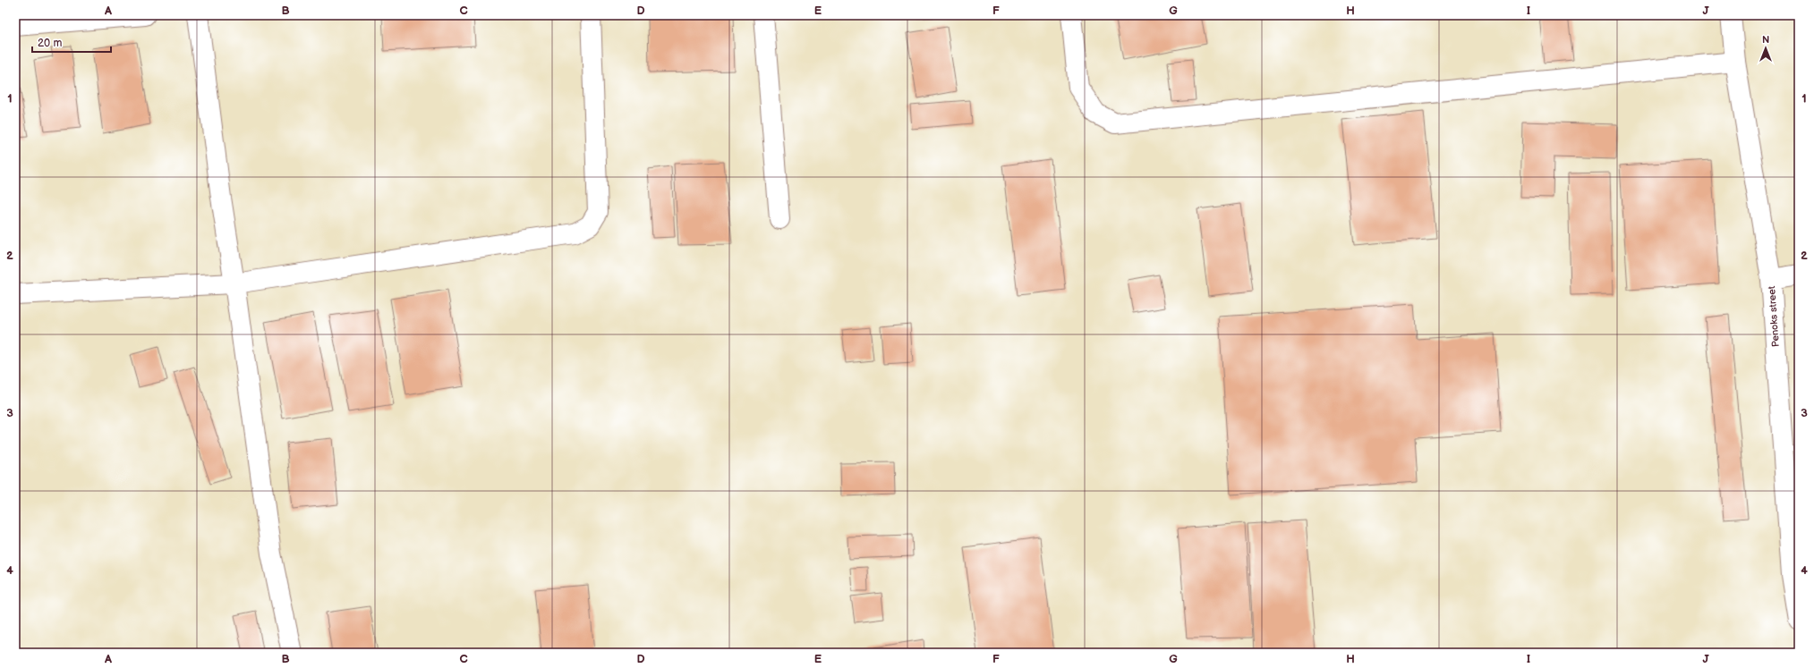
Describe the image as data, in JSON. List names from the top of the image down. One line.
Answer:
{"streets":{"street":["Penoks street"]},"scale_bar":"20 m","north":"top","grid":{"columns":["A","B","C","D","E","F","G","H","I","J"],"rows":["1","2","3","4"]}}
